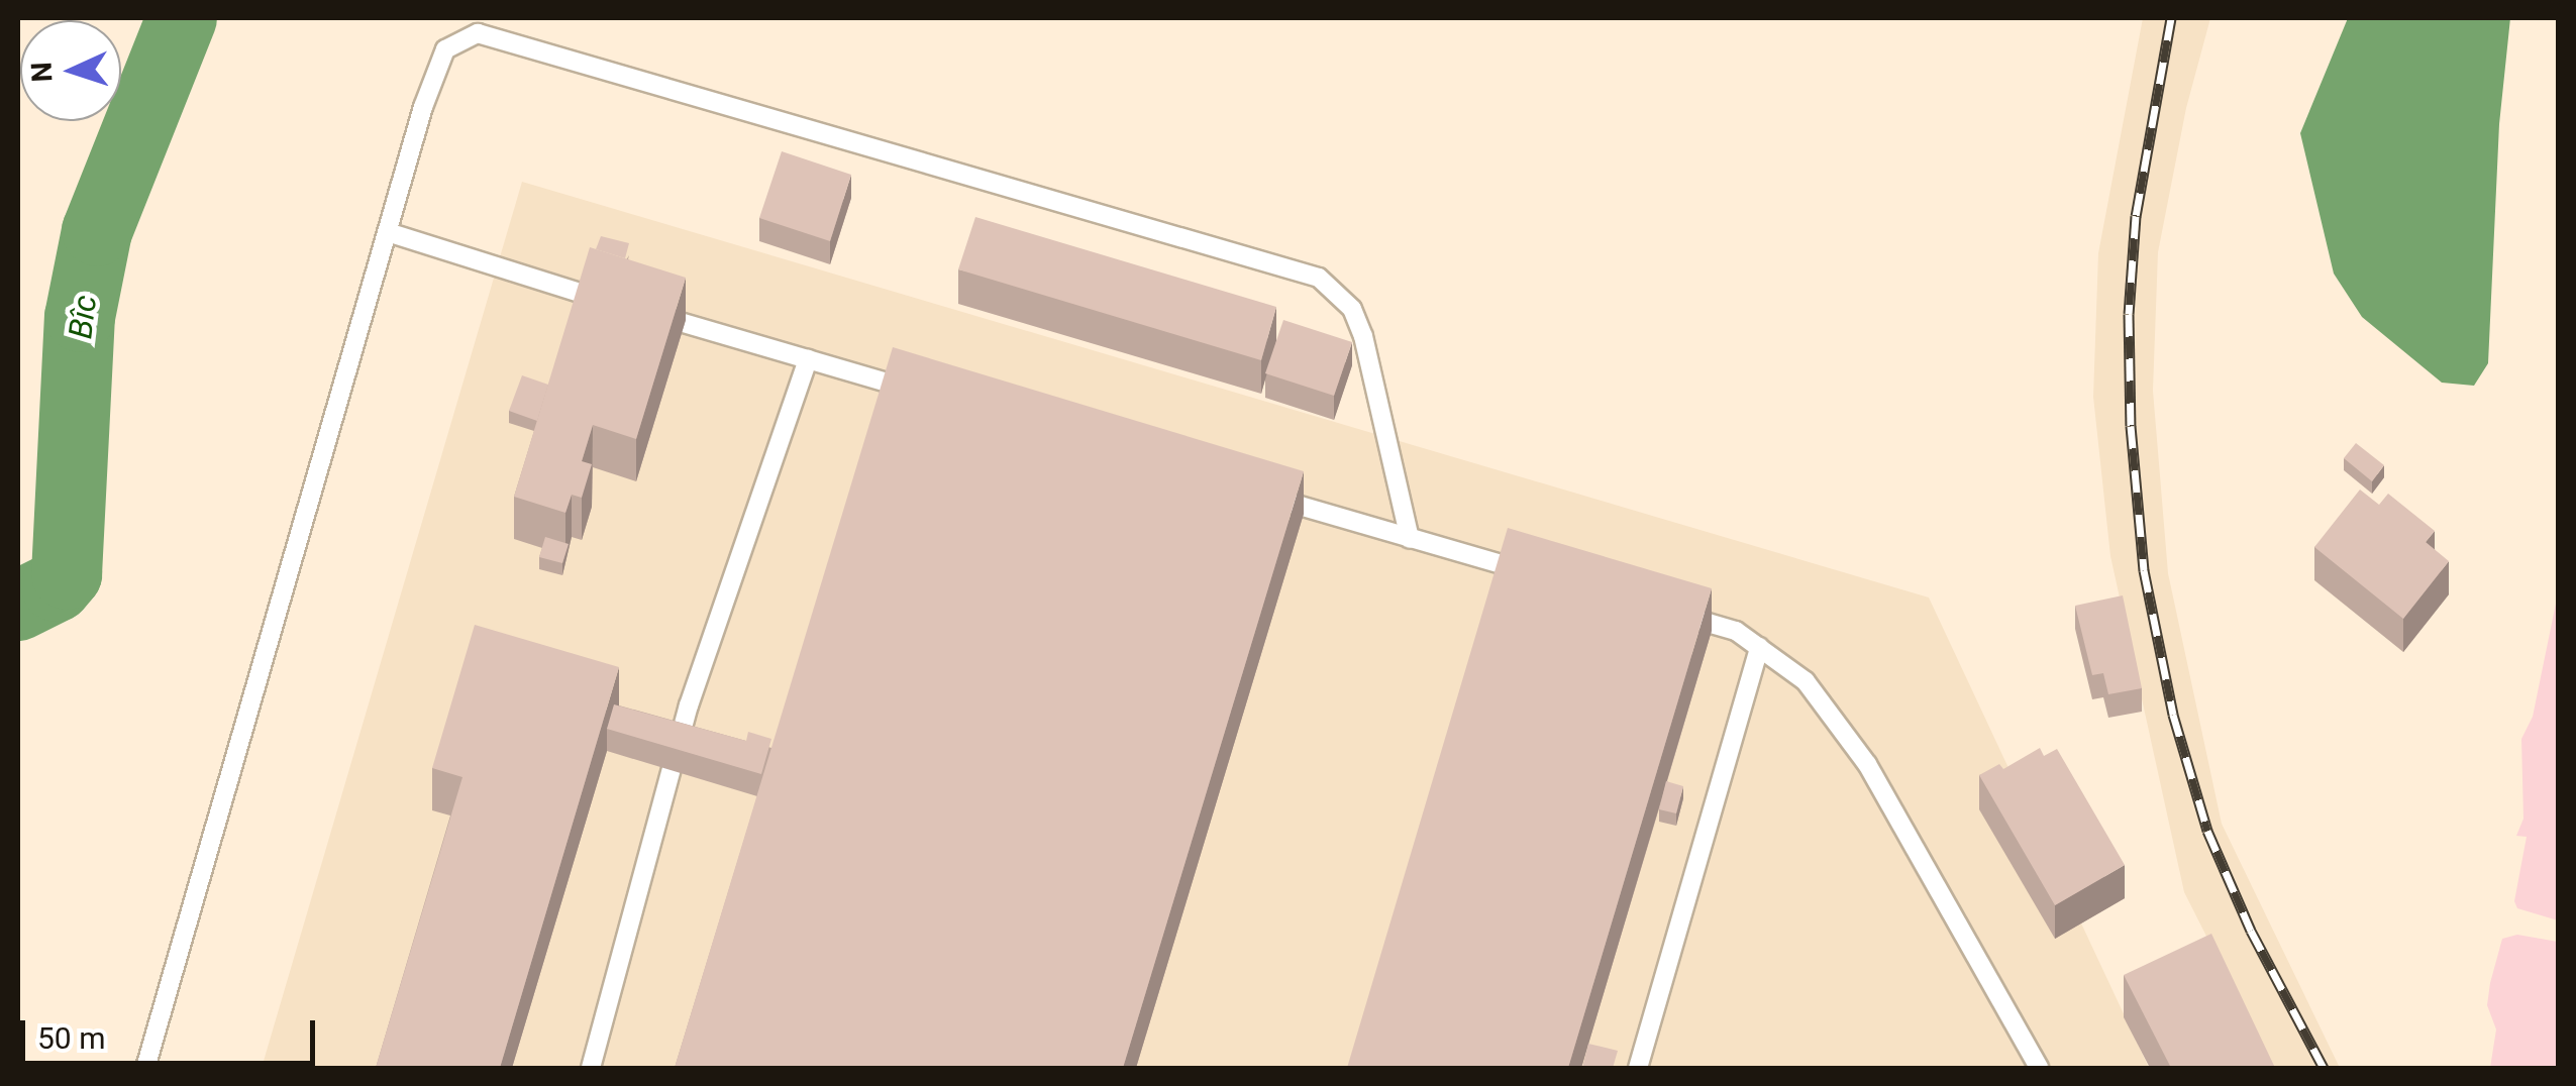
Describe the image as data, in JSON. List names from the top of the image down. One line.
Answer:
{"water":["Bîc"],"scale_bar":"50 m","north":"left"}
